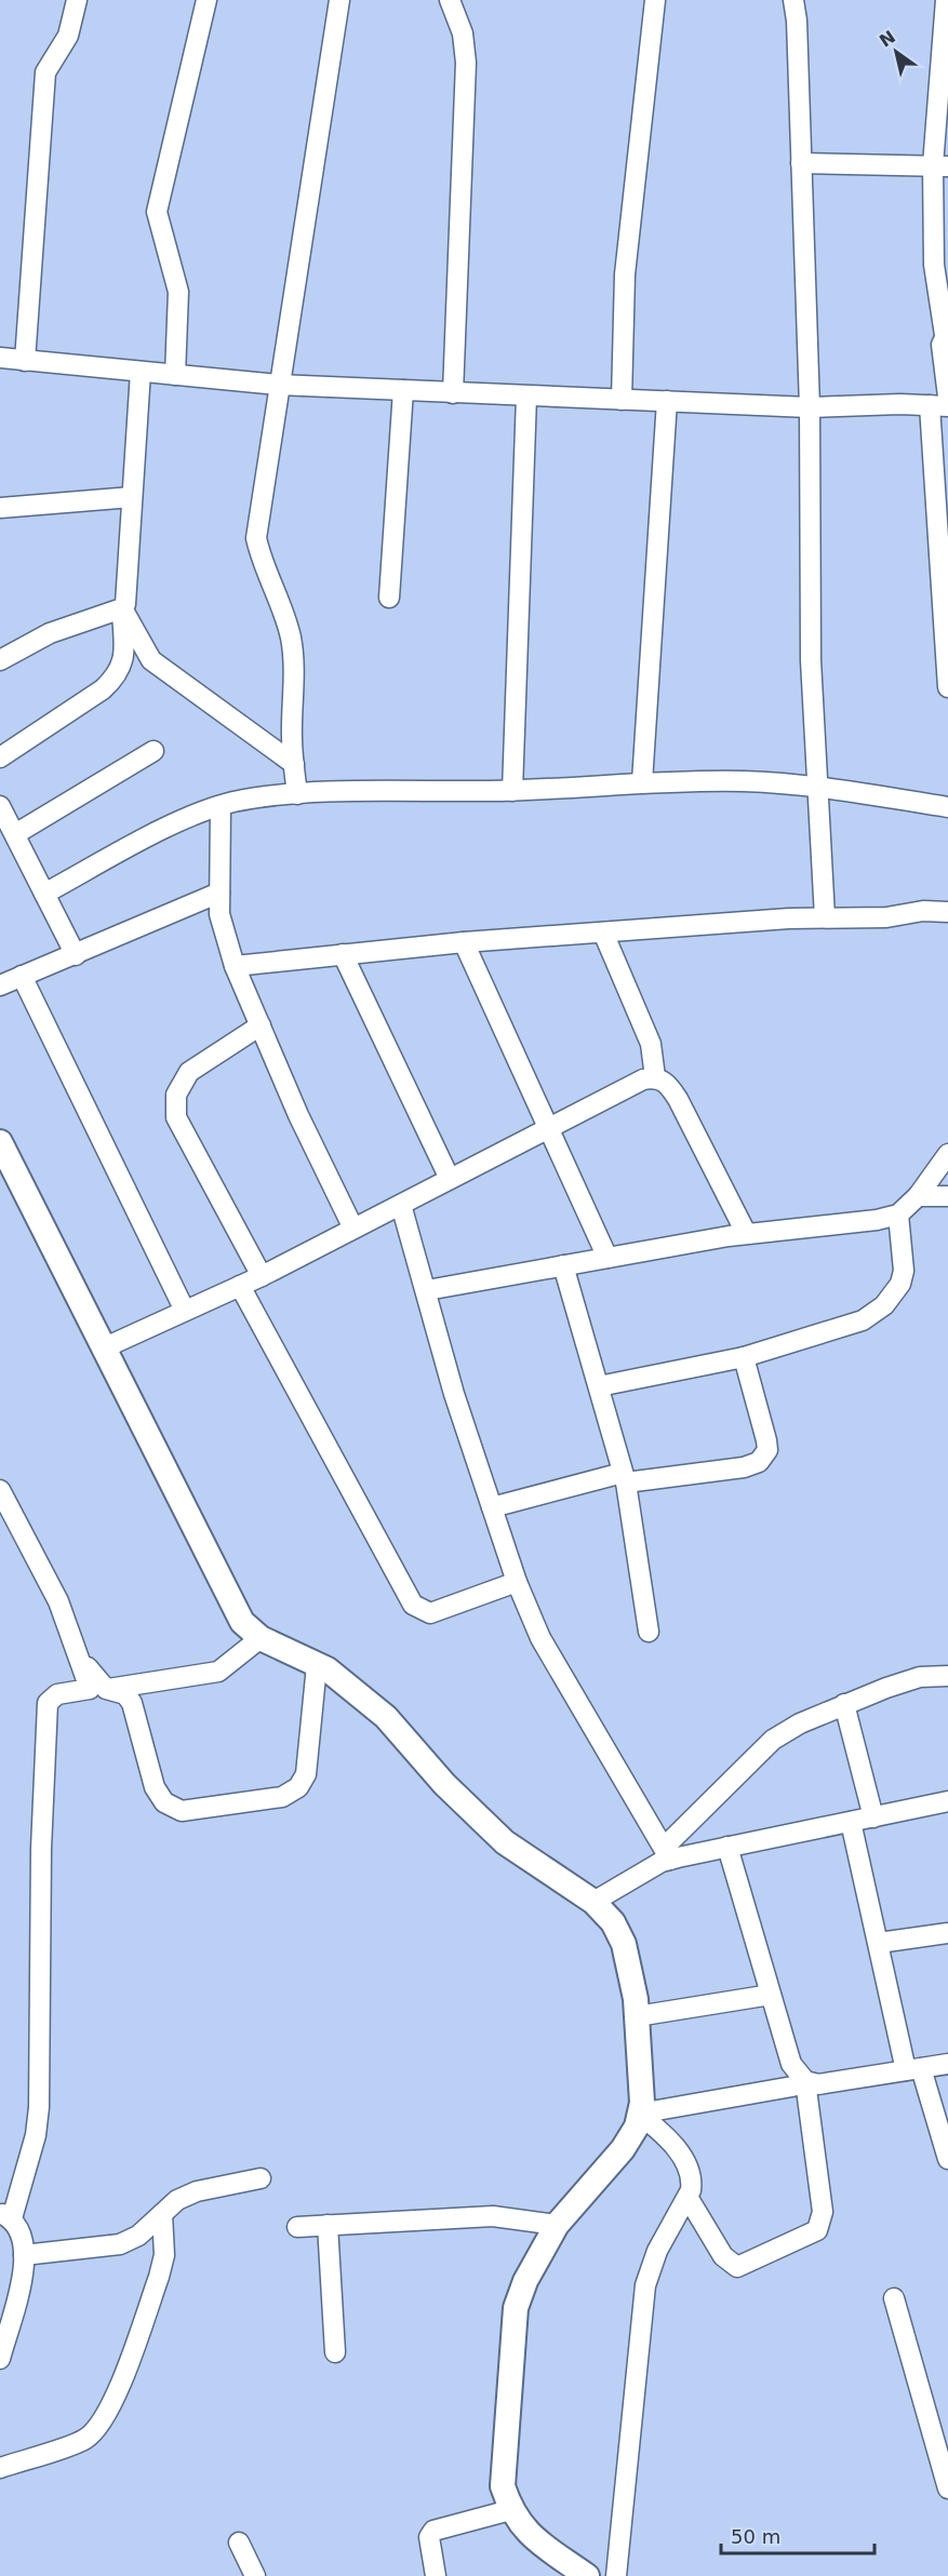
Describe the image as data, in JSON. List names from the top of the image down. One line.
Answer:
{"scale_bar":"50 m","north":"top left"}
